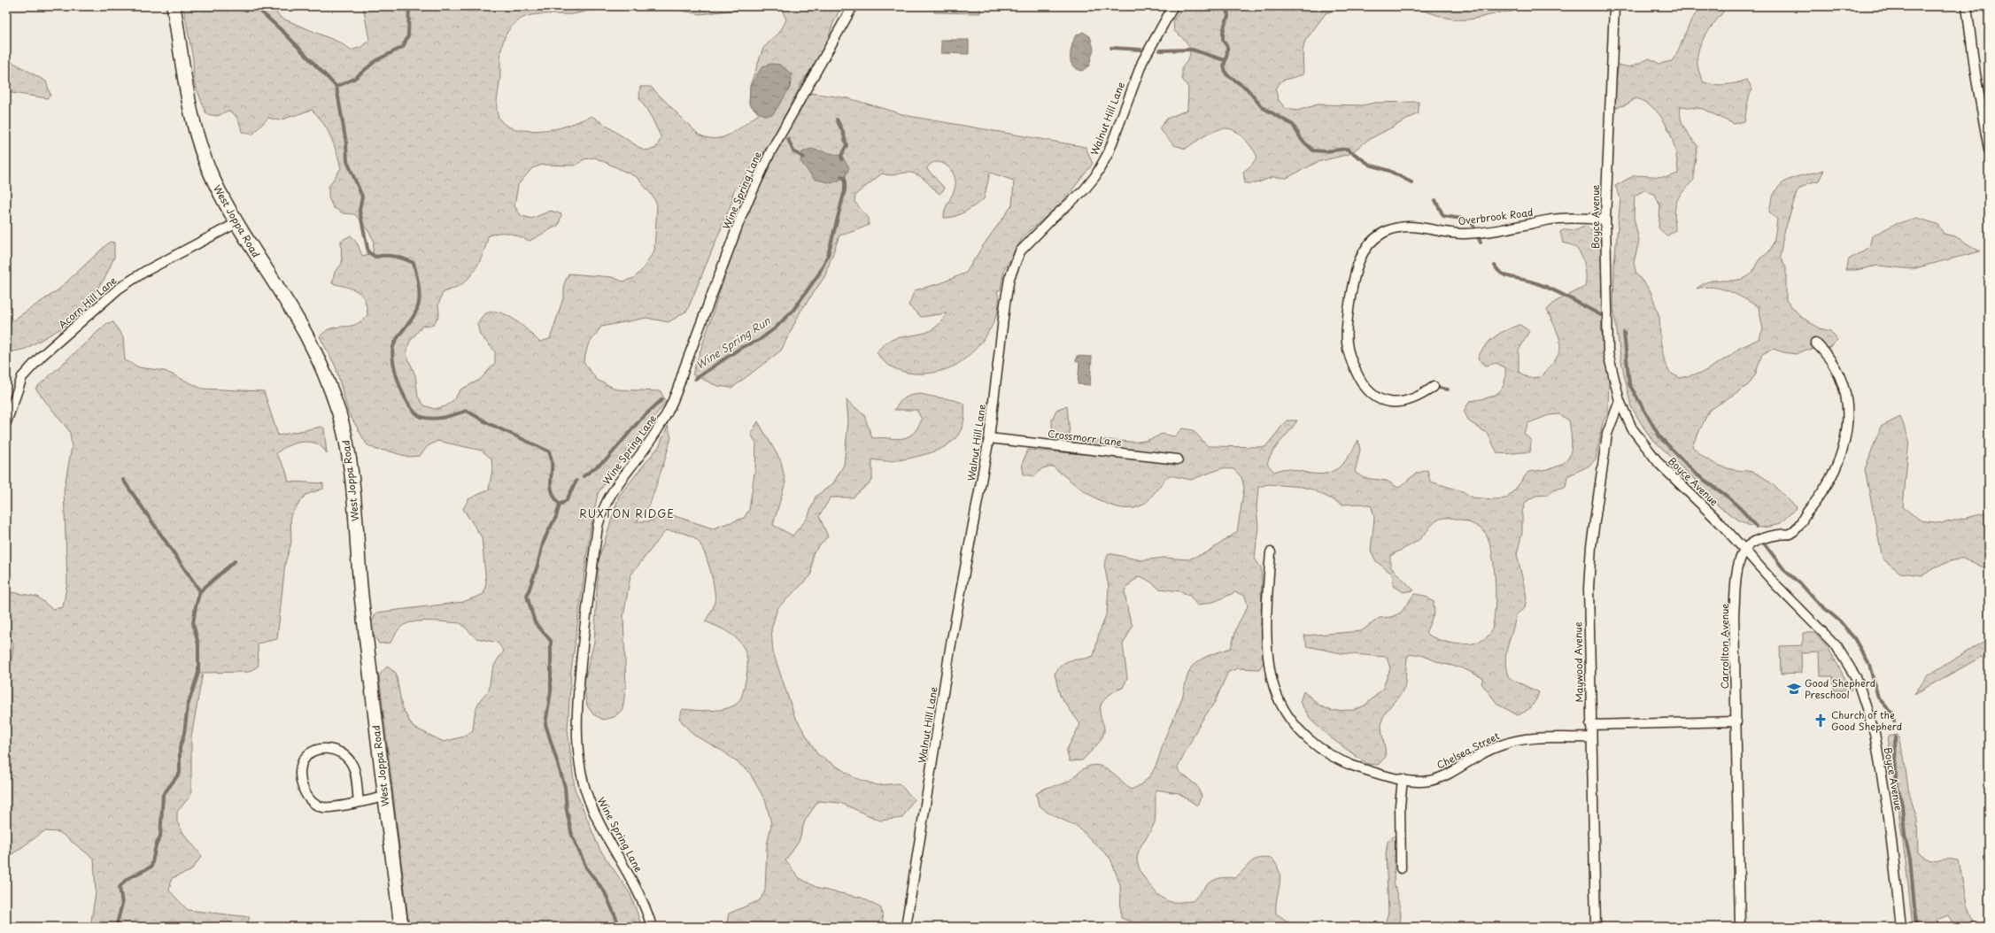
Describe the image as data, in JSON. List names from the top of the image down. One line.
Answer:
{"streets":{"street":["Walnut Hill Lane","Wine Spring Lane","Overbrook Road","Boyce Avenue","West Joppa Road","Acorn Hill Lane","Crossmorr Lane","Carrollton Avenue","Maywood Avenue","Chelsea Street"]},"crossings":[["Walnut Hill Lane","Crossmorr Lane"],["Overbrook Road","Boyce Avenue"],["Boyce Avenue","Carrollton Avenue"],["Boyce Avenue","Maywood Avenue"],["West Joppa Road","Acorn Hill Lane"],["Maywood Avenue","Chelsea Street"]],"districts":["RUXTON RIDGE"],"water":["Wine Spring Run"],"places":{"school or university":["Good Shepherd Preschool"],"church":["Church of the Good Shepherd"]}}
